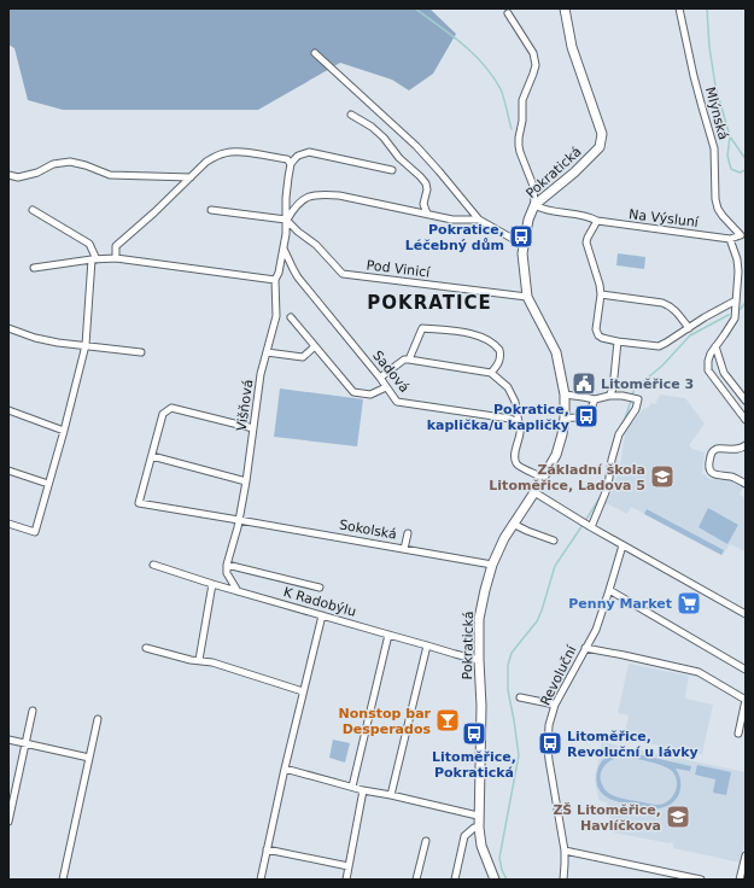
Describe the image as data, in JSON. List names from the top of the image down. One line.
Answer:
{"streets":{"street":["Mlýnská","Pokratická","Na Výsluní","Pod Vinicí","Sadová","Višňová","Sokolská","K Radobýlu","Revoluční"]},"crossings":[["Mlýnská","Na Výsluní"],["Pokratická","Na Výsluní"],["Pokratická","Pod Vinicí"],["Pokratická","Sokolská"],["Pokratická","K Radobýlu"],["Pod Vinicí","Višňová"],["Sadová","Višňová"],["Višňová","Sokolská"]],"districts":["POKRATICE"],"places":{"bus stop":["Pokratice, Léčebný dům","Pokratice, kaplička/u kapličky","Litoměřice, Pokratická","Litoměřice, Revoluční u lávky"],"public building":["Litoměřice 3"],"school or university":["Základní škola Litoměřice, Ladova 5","ZŠ Litoměřice, Havlíčkova"],"supermarket":["Penny Market"],"bar":["Nonstop bar Desperados"]}}
